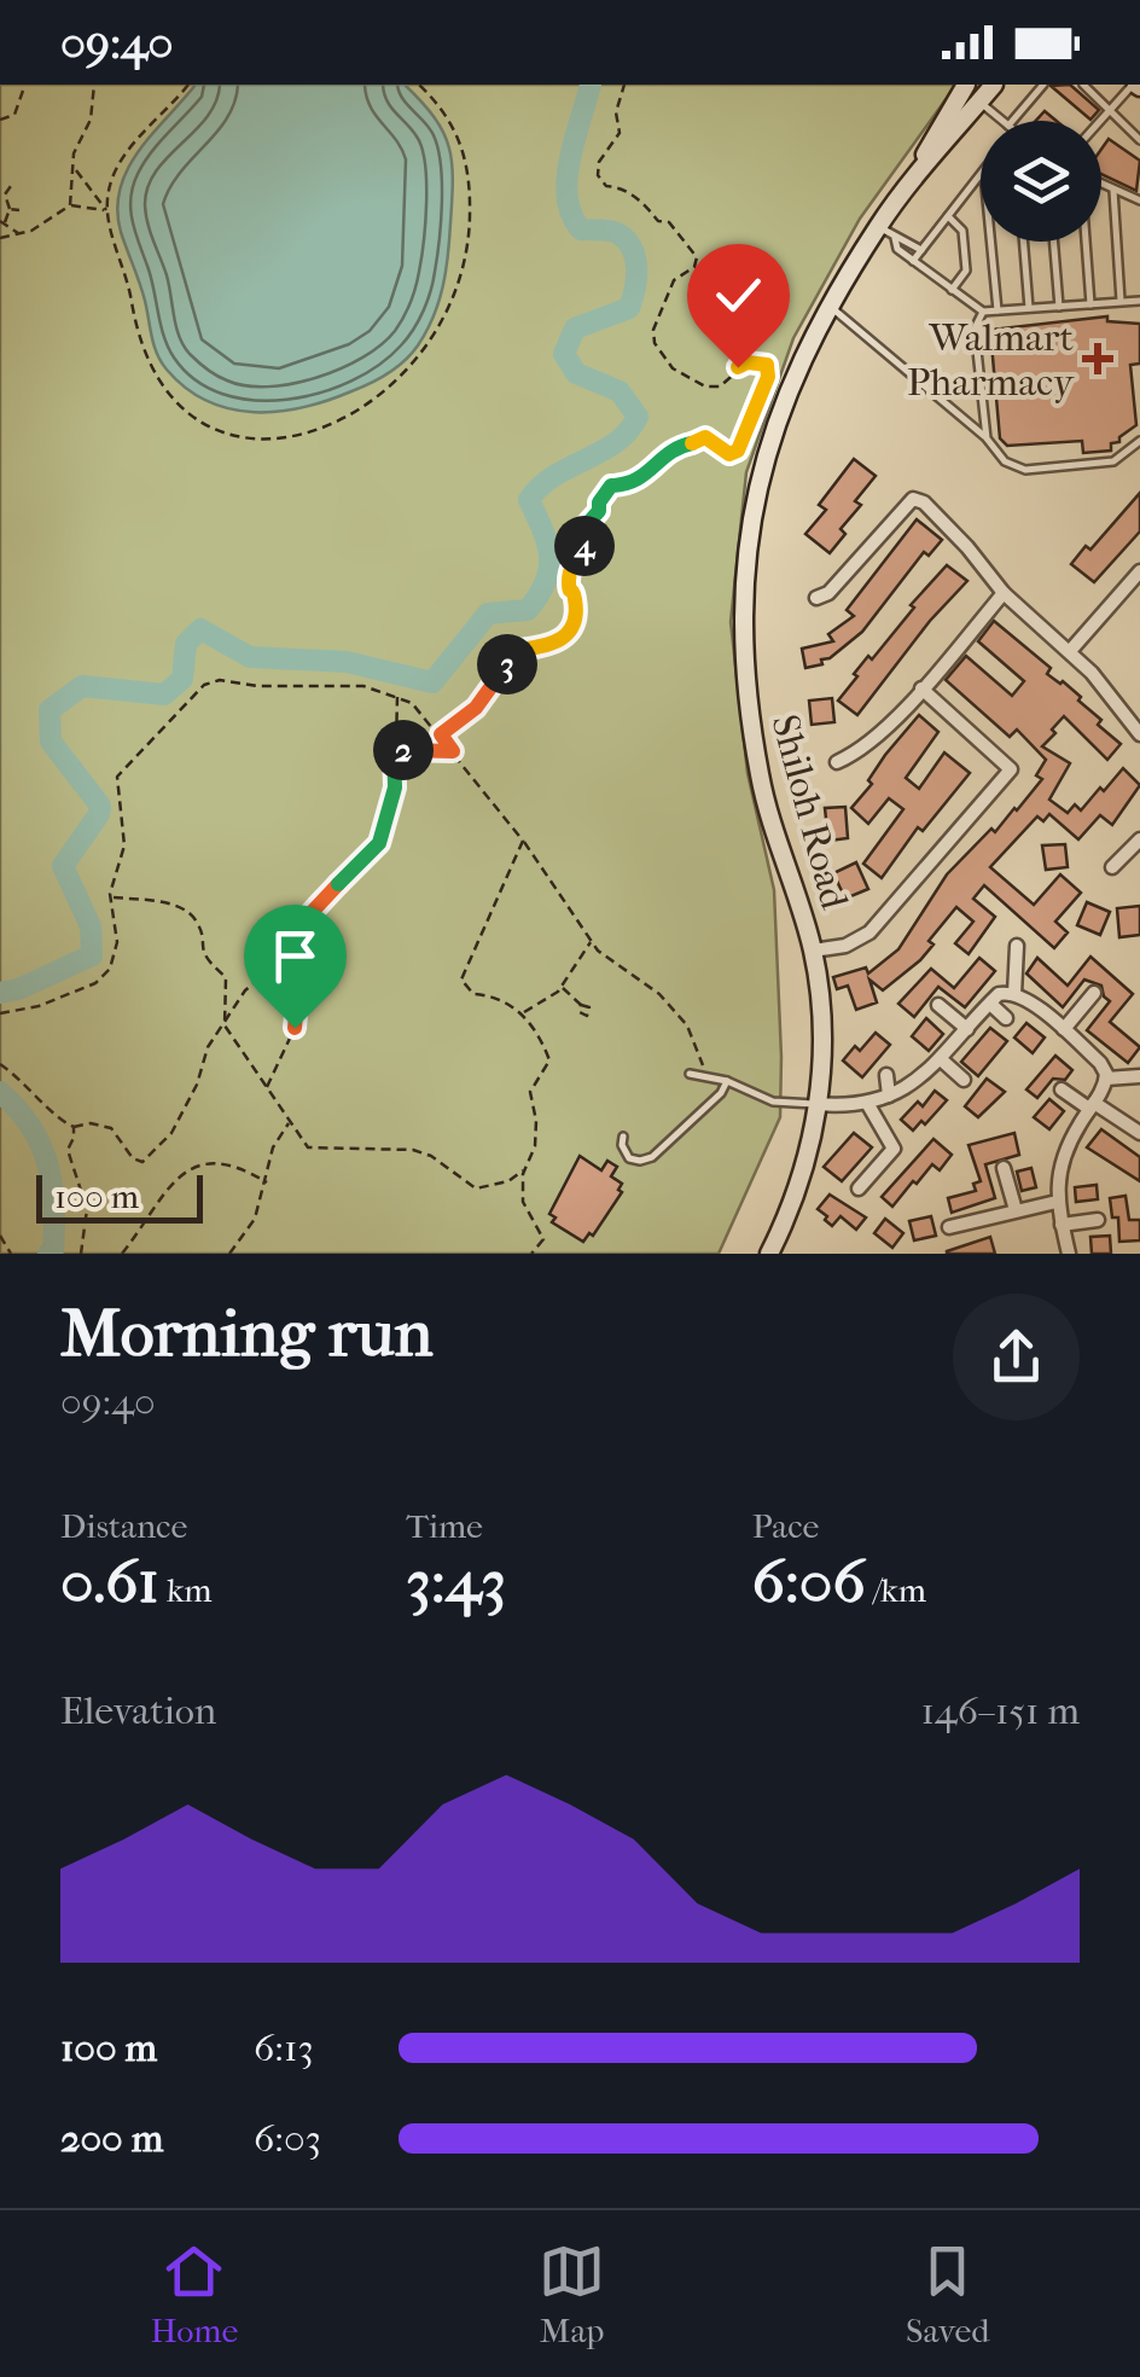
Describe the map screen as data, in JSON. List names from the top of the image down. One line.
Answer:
{"streets":{"main road":["Shiloh Road"]},"places":{"health":["Walmart Pharmacy"]},"scale_bar":"100 m","page":{"status":"09:40","pins":["4","3","2"],"scale":"100 m","heading":["Morning run","09:40"],"stats":[["Distance","0.61 km"],["Time","3:43"],["Pace","6:06 /km"]],"chart":["Elevation","146–151 m"],"list":[{"name":"100 m","note":"6:13"},{"name":"200 m","note":"6:03"}],"tabs":["Home","Map","Saved"]}}
